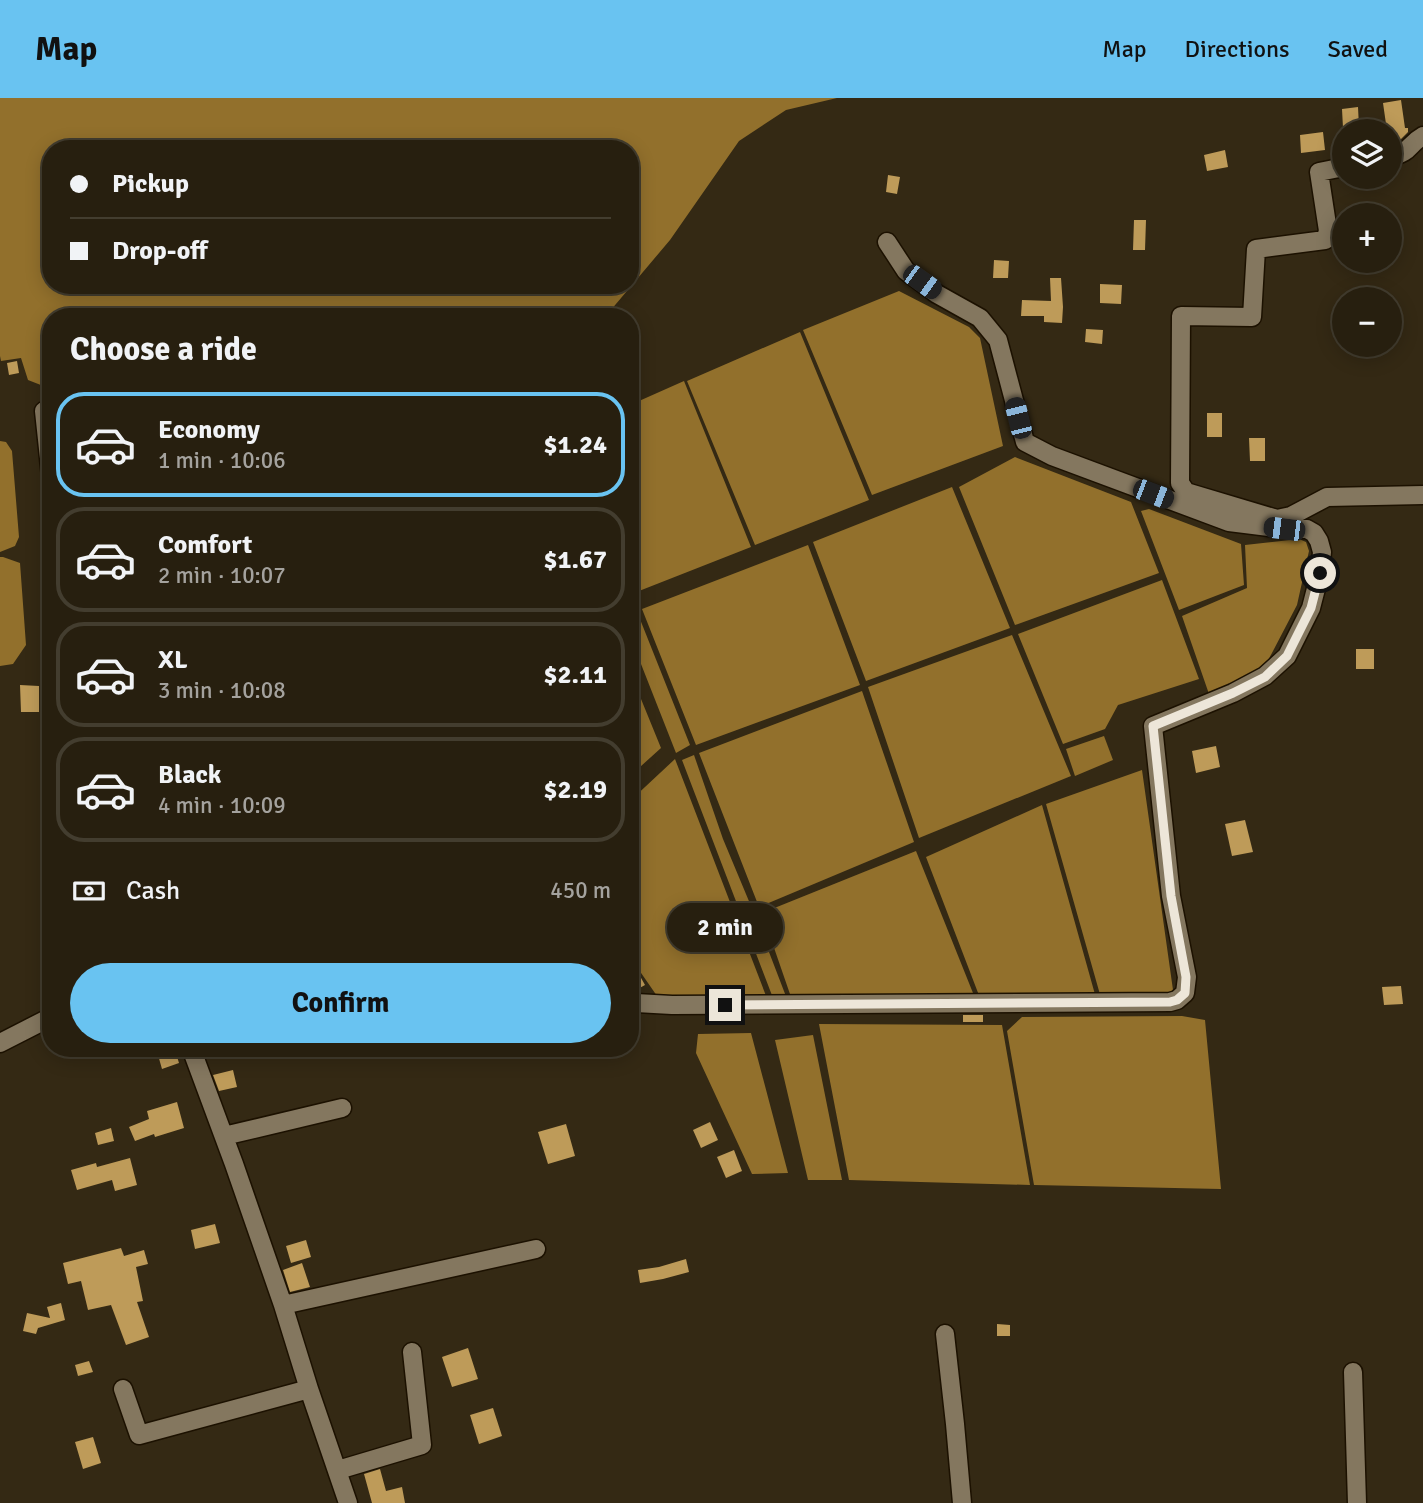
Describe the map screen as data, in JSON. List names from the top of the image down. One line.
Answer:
{"page":{"header":"Map","nav":["Map","Directions","Saved"],"map_buttons":["+","−"],"banner":["Pickup","Drop-off"],"heading":"Choose a ride","list":[{"name":"Economy","note":"1 min · 10:06","value":"$1.24"},{"name":"Comfort","note":"2 min · 10:07","value":"$1.67"},{"name":"XL","note":"3 min · 10:08","value":"$2.11"},{"name":"Black","note":"4 min · 10:09","value":"$2.19"}],"pay":["Cash","450 m"],"bubble":"2 min","buttons":"Confirm"}}
